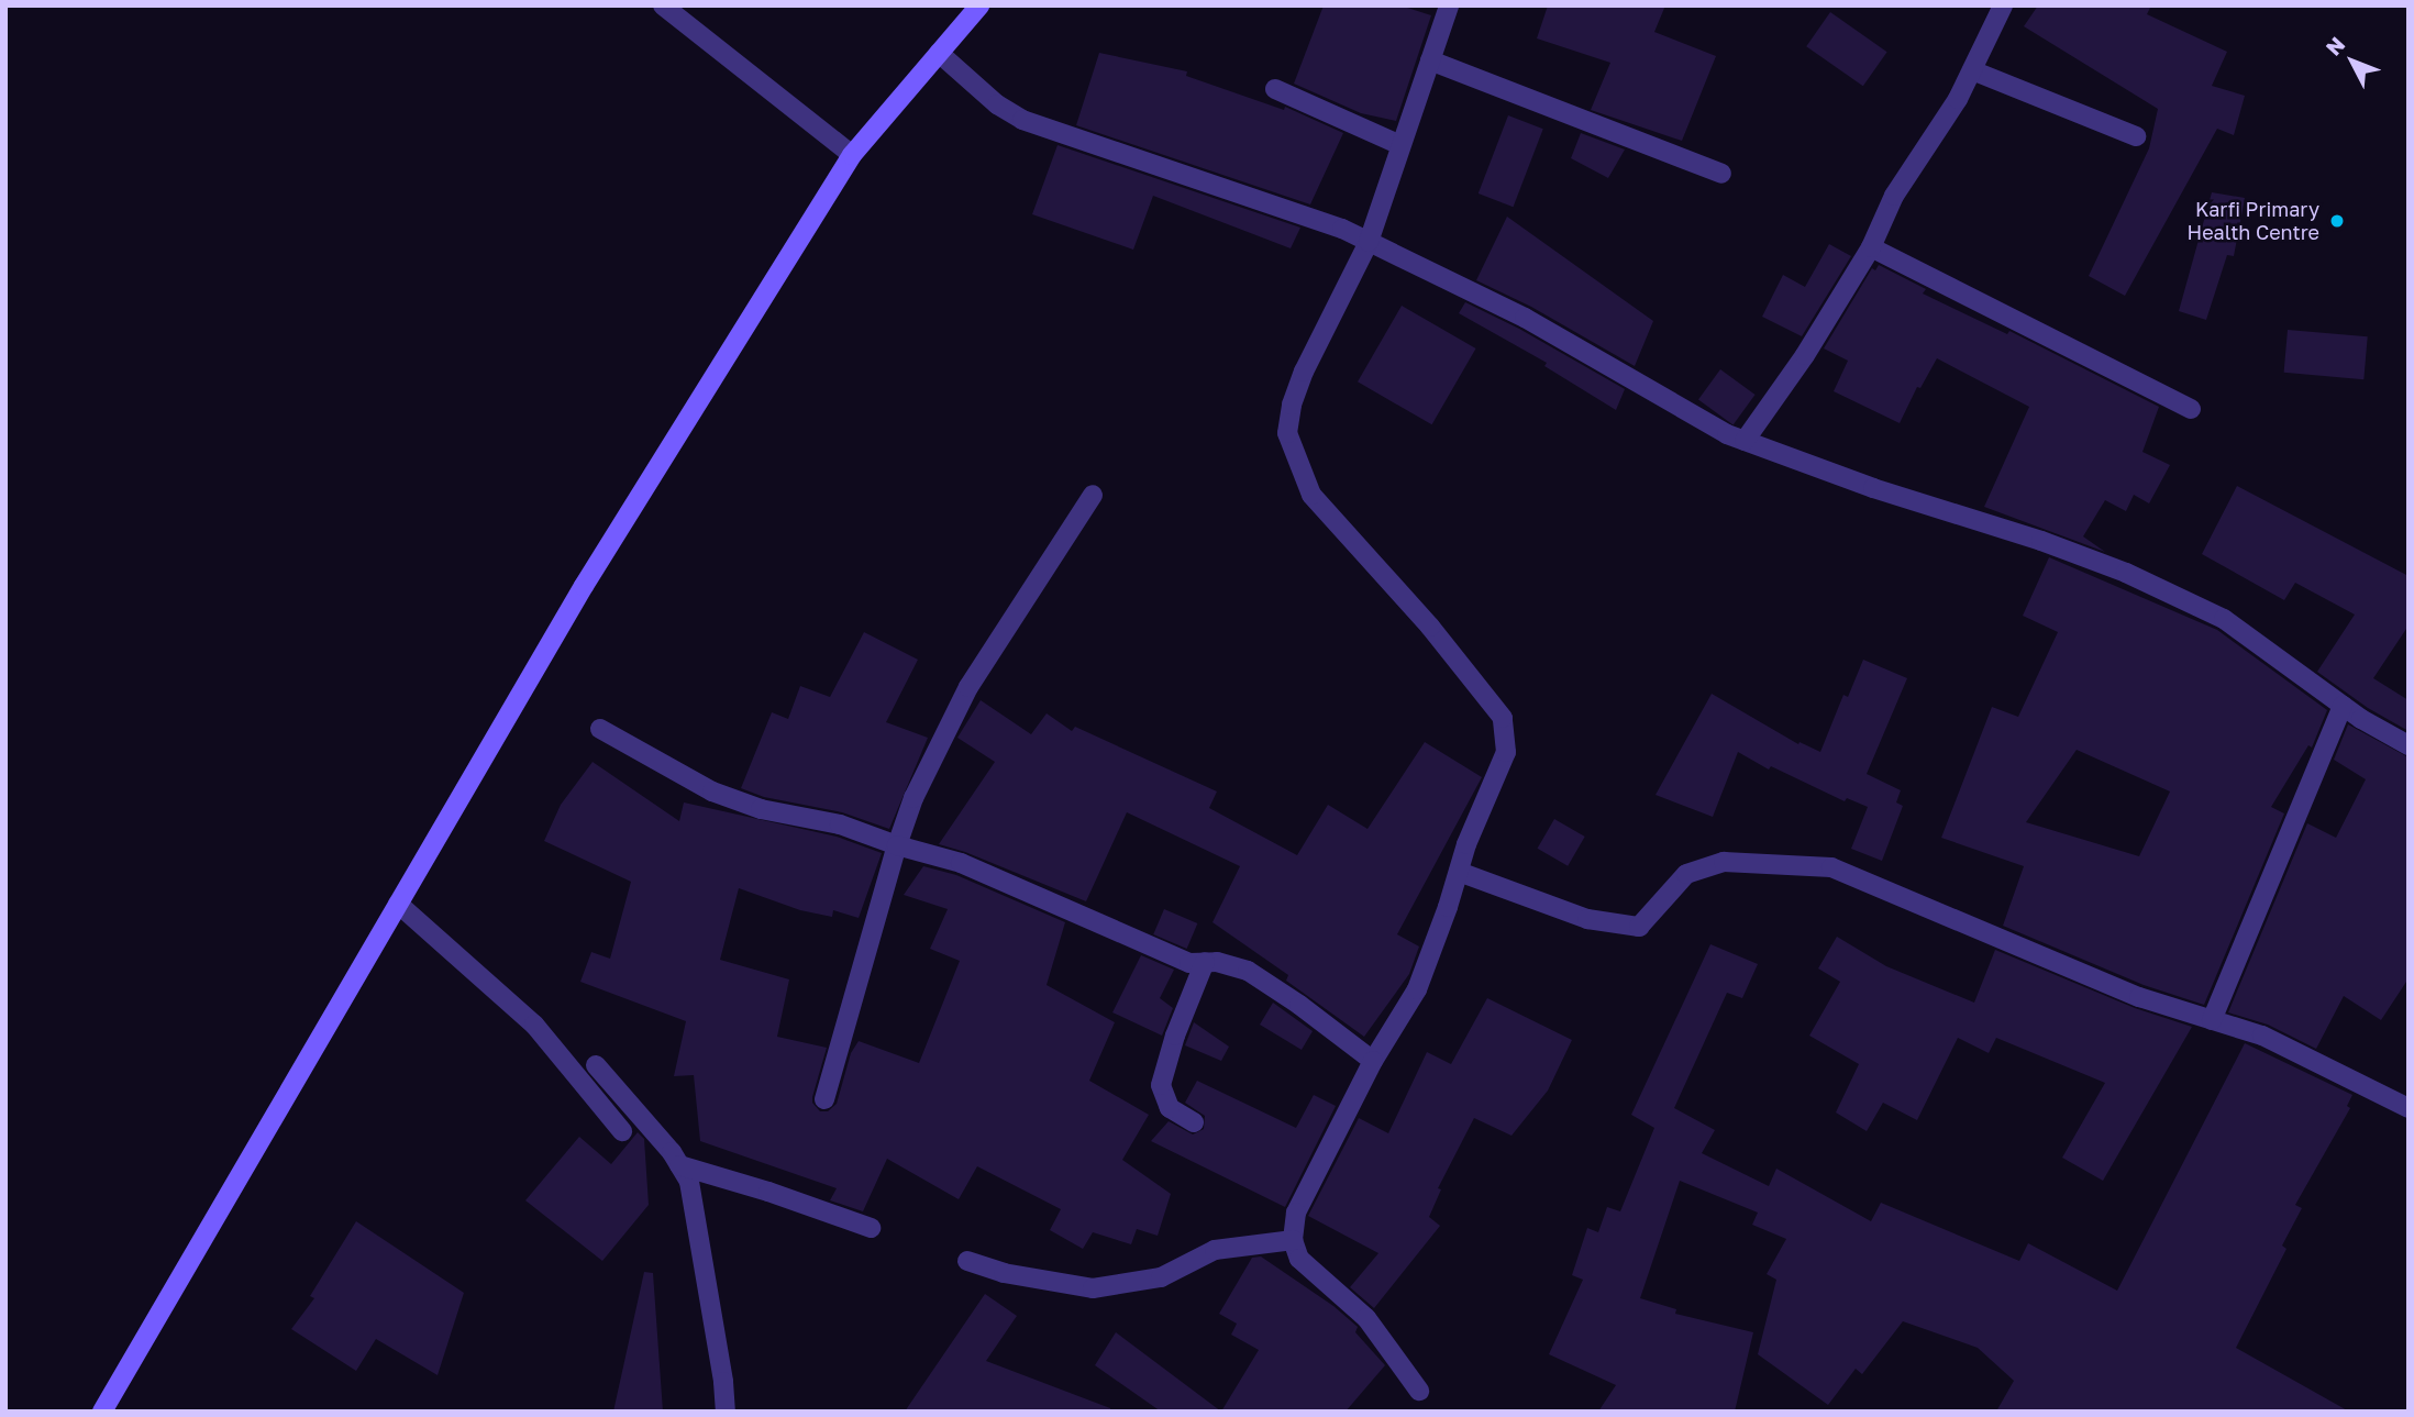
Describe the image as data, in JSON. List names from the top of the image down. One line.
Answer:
{"places":["Karfi Primary Health Centre"],"north":"top left"}
